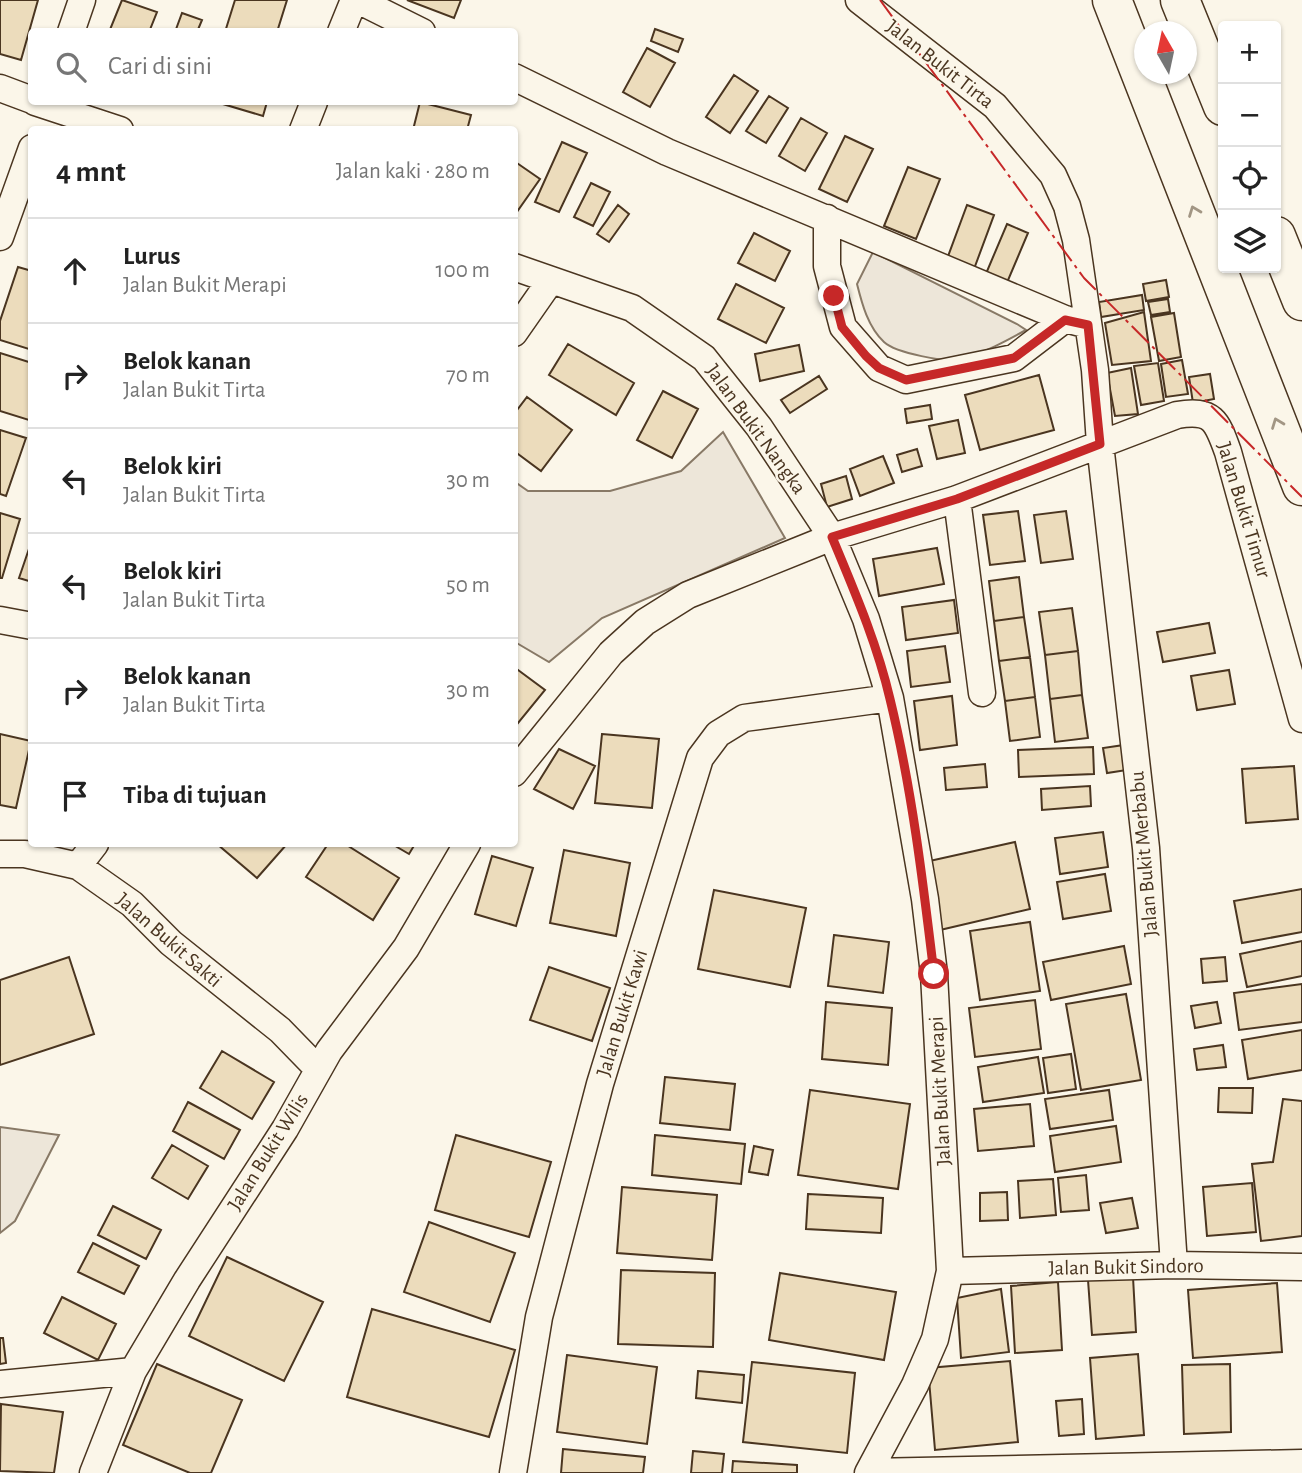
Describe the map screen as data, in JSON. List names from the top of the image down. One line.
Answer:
{"streets":{"street":["Jalan Bukit Tirta","Jalan Bukit Nangka","Jalan Bukit Timur","Jalan Bukit Merbabu","Jalan Bukit Sakti","Jalan Bukit Kawi","Jalan Bukit Merapi","Jalan Bukit Wilis","Jalan Bukit Sindoro"]},"crossings":[["Jalan Bukit Tirta","Jalan Bukit Timur"],["Jalan Bukit Tirta","Jalan Bukit Merbabu"],["Jalan Bukit Nangka","Jalan Bukit Merapi"],["Jalan Bukit Timur","Jalan Bukit Merbabu"],["Jalan Bukit Merbabu","Jalan Bukit Sindoro"],["Jalan Bukit Sakti","Jalan Bukit Wilis"],["Jalan Bukit Kawi","Jalan Bukit Merapi"],["Jalan Bukit Merapi","Jalan Bukit Sindoro"]],"north":"top","page":{"map_buttons":["+","−"],"search":"Cari di sini","heading":["4 mnt","Jalan kaki · 280 m"],"list":[["Lurus","Jalan Bukit Merapi","100 m"],["Belok kanan","Jalan Bukit Tirta","70 m"],["Belok kiri","Jalan Bukit Tirta","30 m"],["Belok kiri","Jalan Bukit Tirta","50 m"],["Belok kanan","Jalan Bukit Tirta","30 m"],"Tiba di tujuan"]}}
